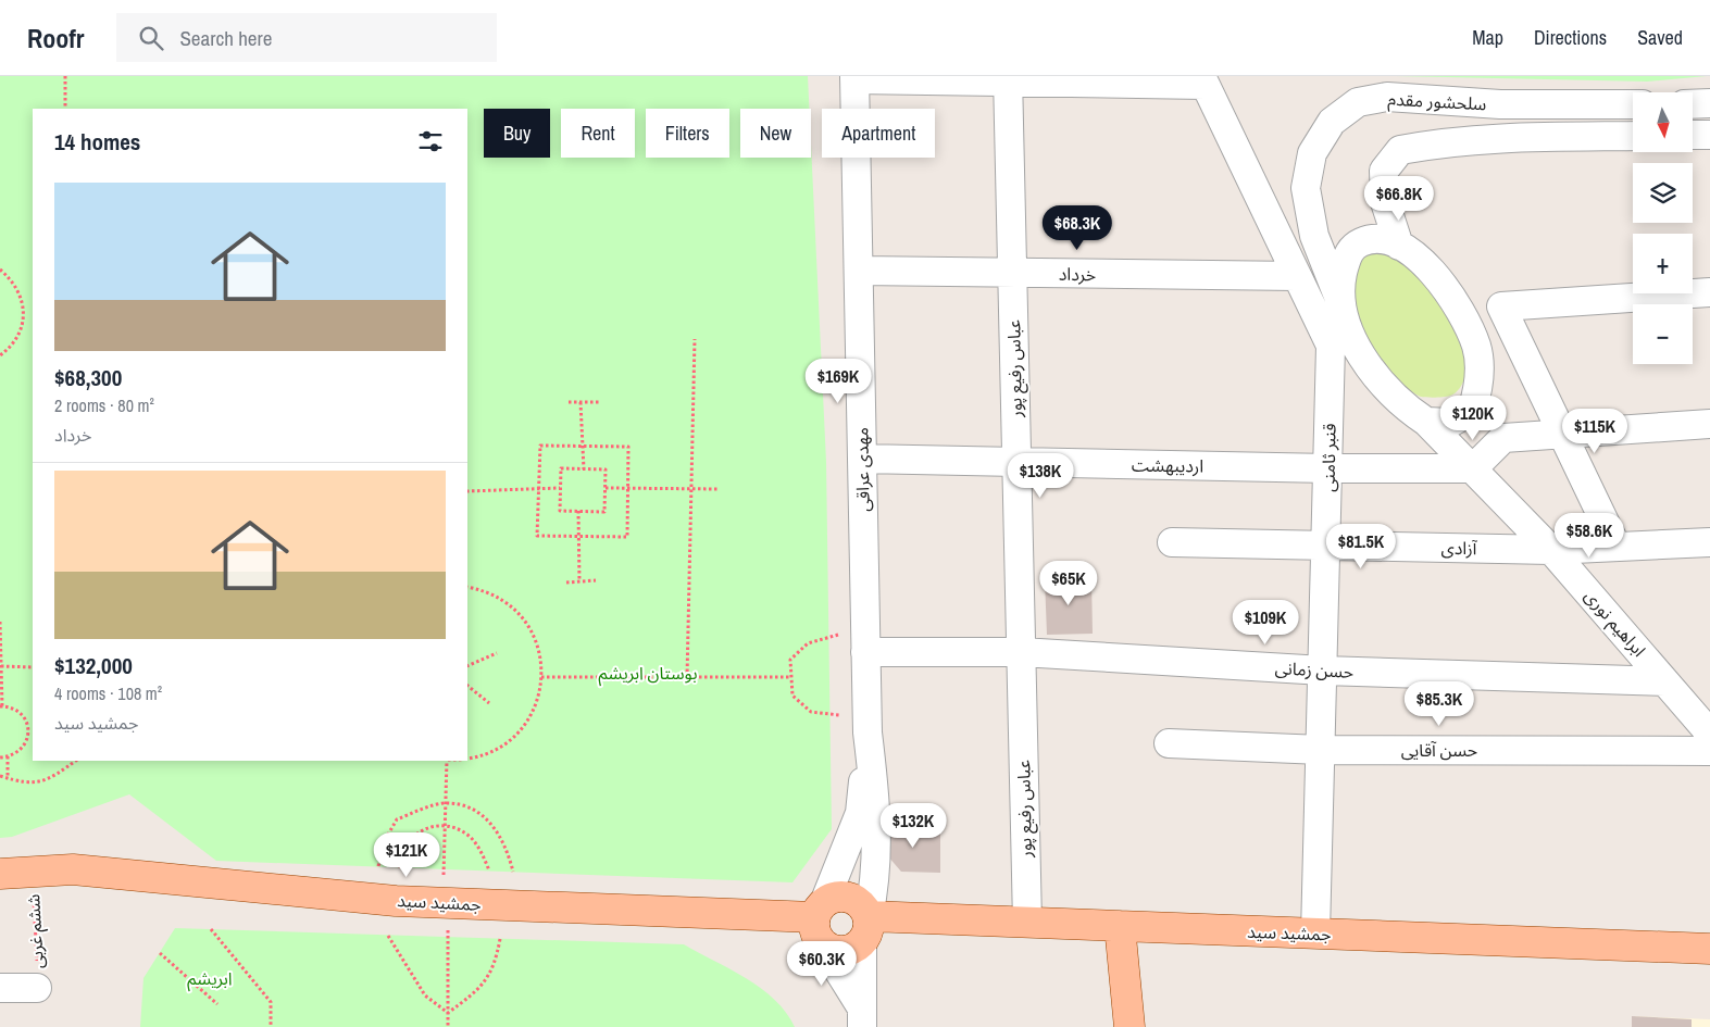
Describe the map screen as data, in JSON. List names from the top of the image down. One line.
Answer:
{"streets":{"main road":["جمشید سید"],"street":["سلحشور مقدم","خرداد","عباس رفیع پور","قنبر ثامنی","اردیبهشت","مهدی عراقی","آزادی","ابراهیم نوری","حسن زمانی","حسن آقایی","ششم غربی"]},"crossings":[["سلحشور مقدم","ابراهیم نوری"],["خرداد","عباس رفیع پور"],["خرداد","قنبر ثامنی"],["خرداد","مهدی عراقی"],["عباس رفیع پور","اردیبهشت"],["عباس رفیع پور","حسن زمانی"],["عباس رفیع پور","جمشید سید"],["قنبر ثامنی","اردیبهشت"],["قنبر ثامنی","آزادی"],["قنبر ثامنی","حسن زمانی"],["قنبر ثامنی","حسن آقایی"],["قنبر ثامنی","جمشید سید"],["اردیبهشت","مهدی عراقی"],["اردیبهشت","ابراهیم نوری"],["مهدی عراقی","حسن زمانی"],["آزادی","ابراهیم نوری"],["ابراهیم نوری","حسن زمانی"],["جمشید سید","ششم غربی"]],"parks":["بوستان ابریشم","ابریشم"],"north":"bottom","page":{"header":"Roofr","search":"Search here","nav":["Map","Directions","Saved"],"map_buttons":["+","−"],"chip":["Buy","Rent","Filters","New","Apartment"],"heading":"14 homes","list":[{"name":"$68,300","note":"2 rooms · 80 m² · خرداد"},{"name":"$132,000","note":"4 rooms · 108 m² · جمشید سید"}],"price":["$66.8K","$68.3K","$169K","$120K","$115K","$138K","$58.6K","$81.5K","$65K","$109K","$85.3K","$132K","$121K","$60.3K"]}}
